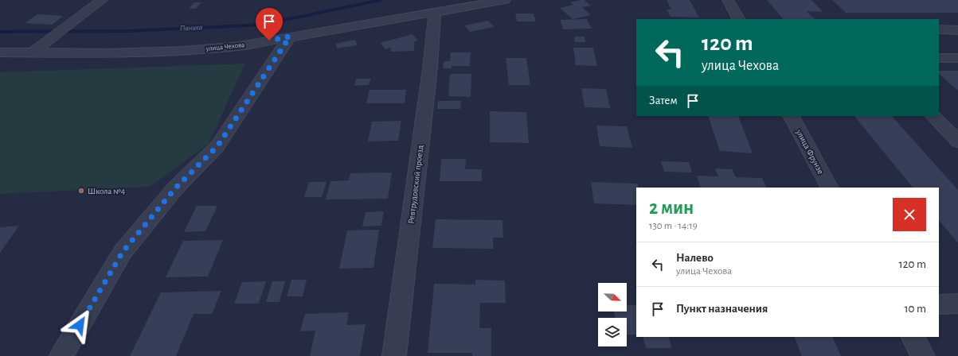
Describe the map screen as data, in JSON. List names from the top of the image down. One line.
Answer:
{"streets":{"street":["улица Чехова","улица Фрунзе","Ревтрудовский проезд"]},"crossings":[["улица Чехова","Ревтрудовский проезд"]],"water":["Паника"],"places":["Школа №4"],"north":"bottom right","page":{"turn":["120 m","улица Чехова"],"then":"Затем","heading":["2 мин","130 m · 14:19"],"list":[{"name":"Налево","note":"улица Чехова","value":"120 m"},{"name":"Пункт назначения","value":"10 m"}]}}
